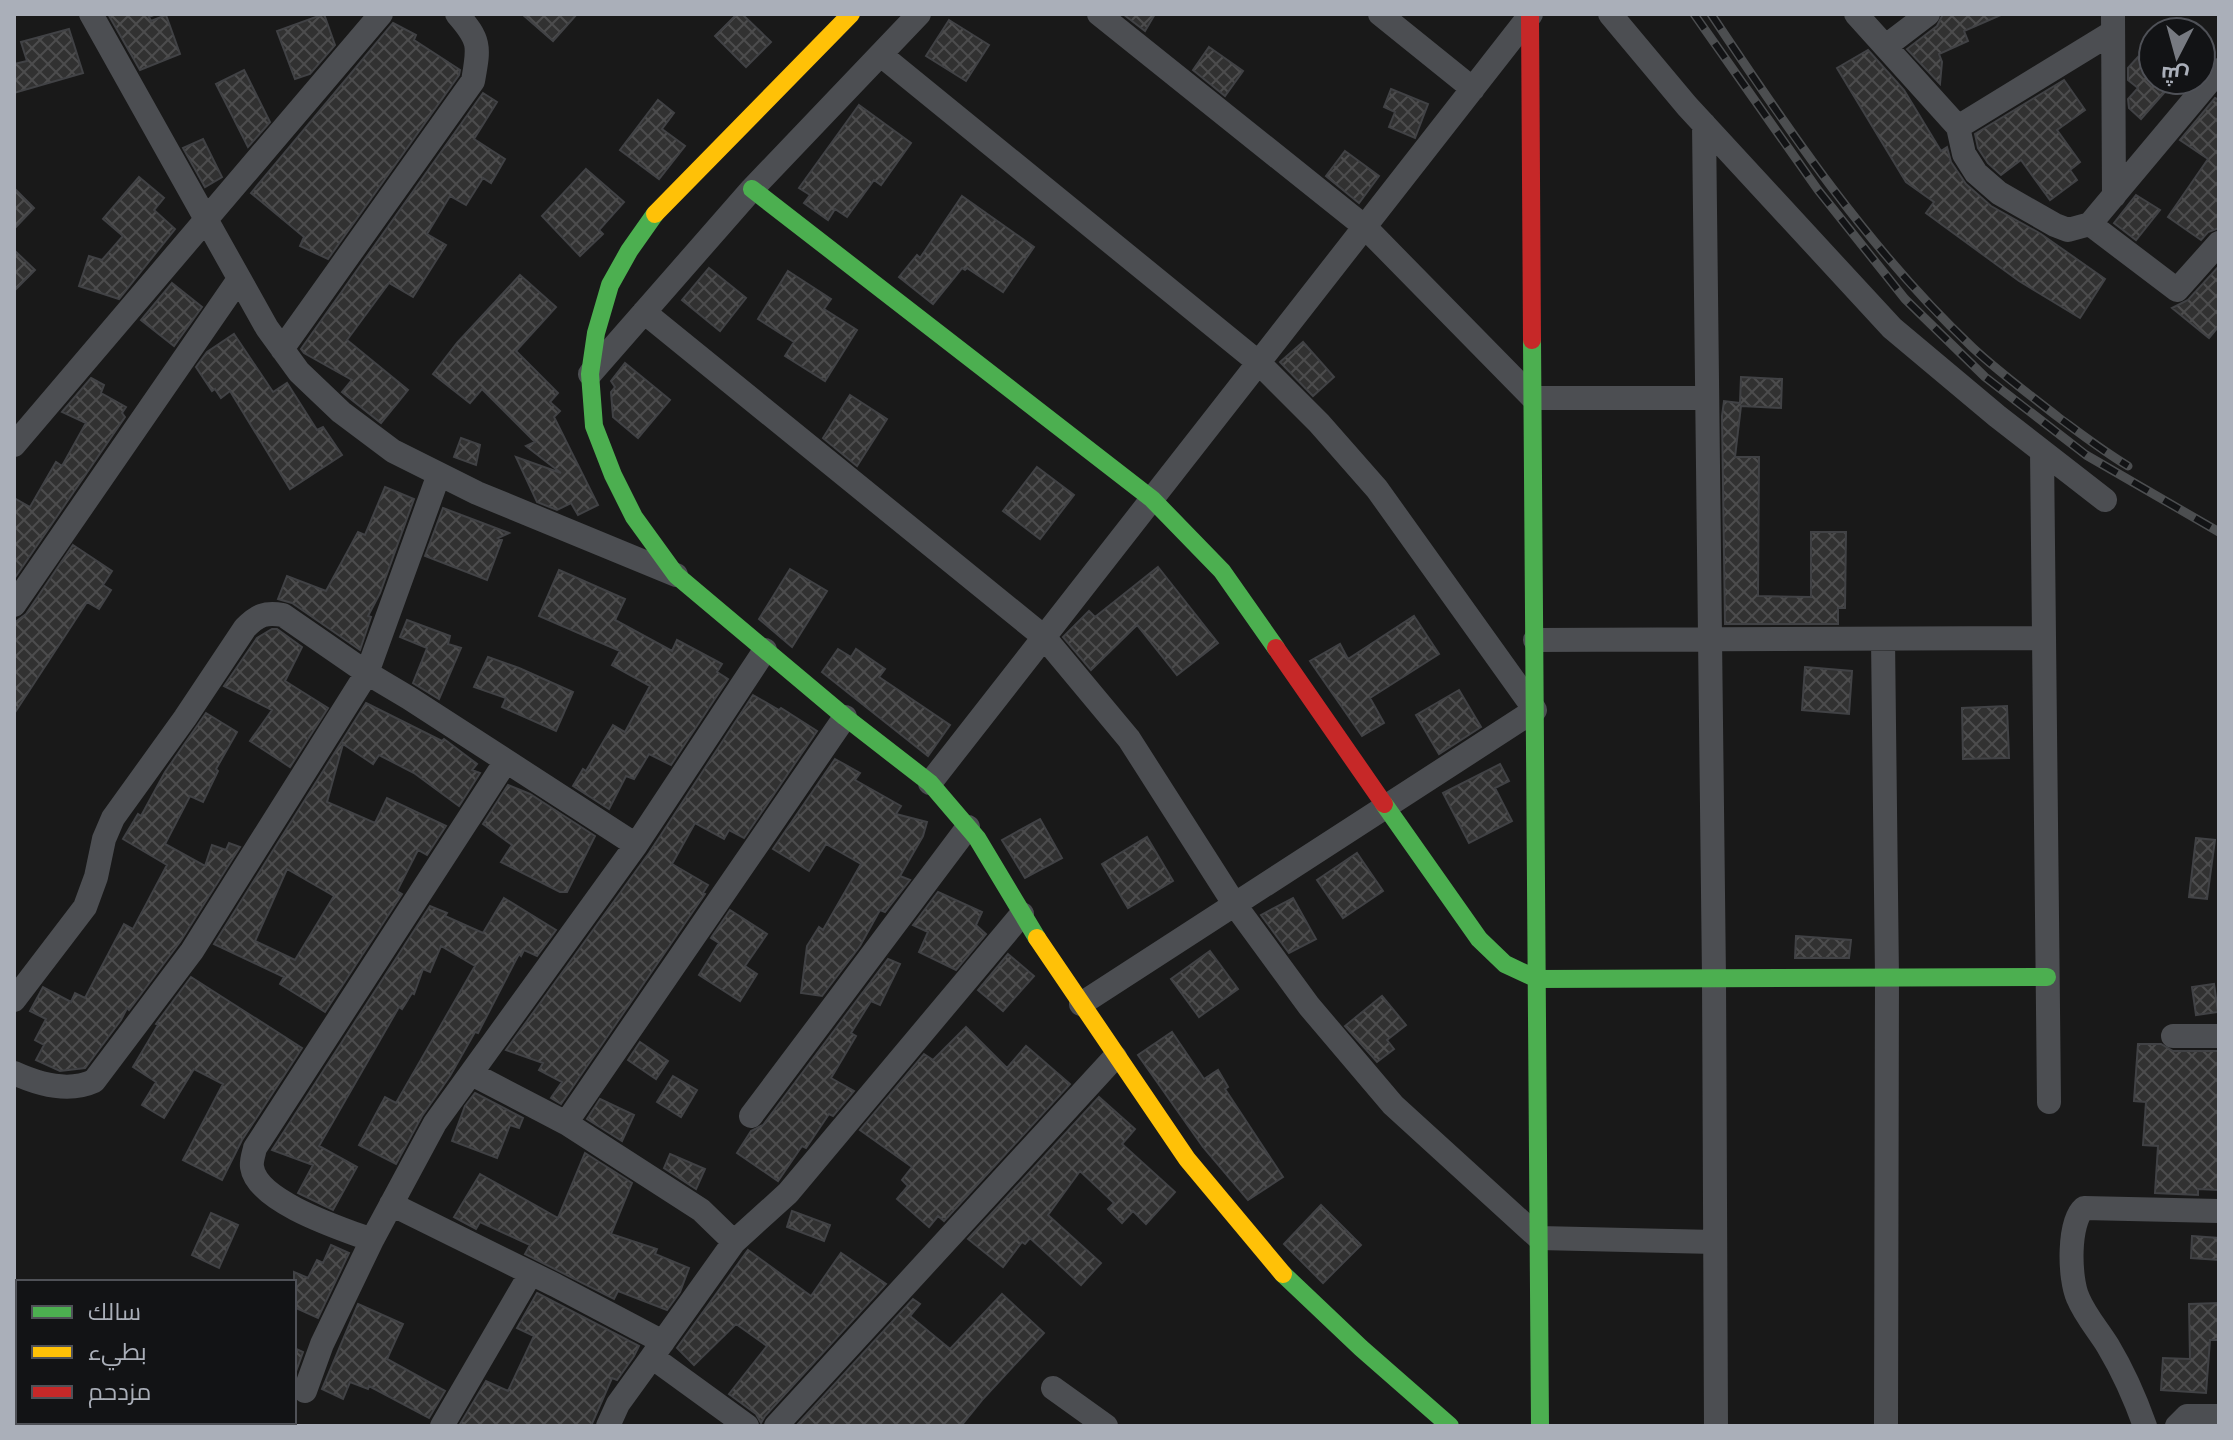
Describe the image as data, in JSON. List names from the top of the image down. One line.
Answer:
{"legend":["سالك","بطيء","مزدحم"],"north":"bottom"}
